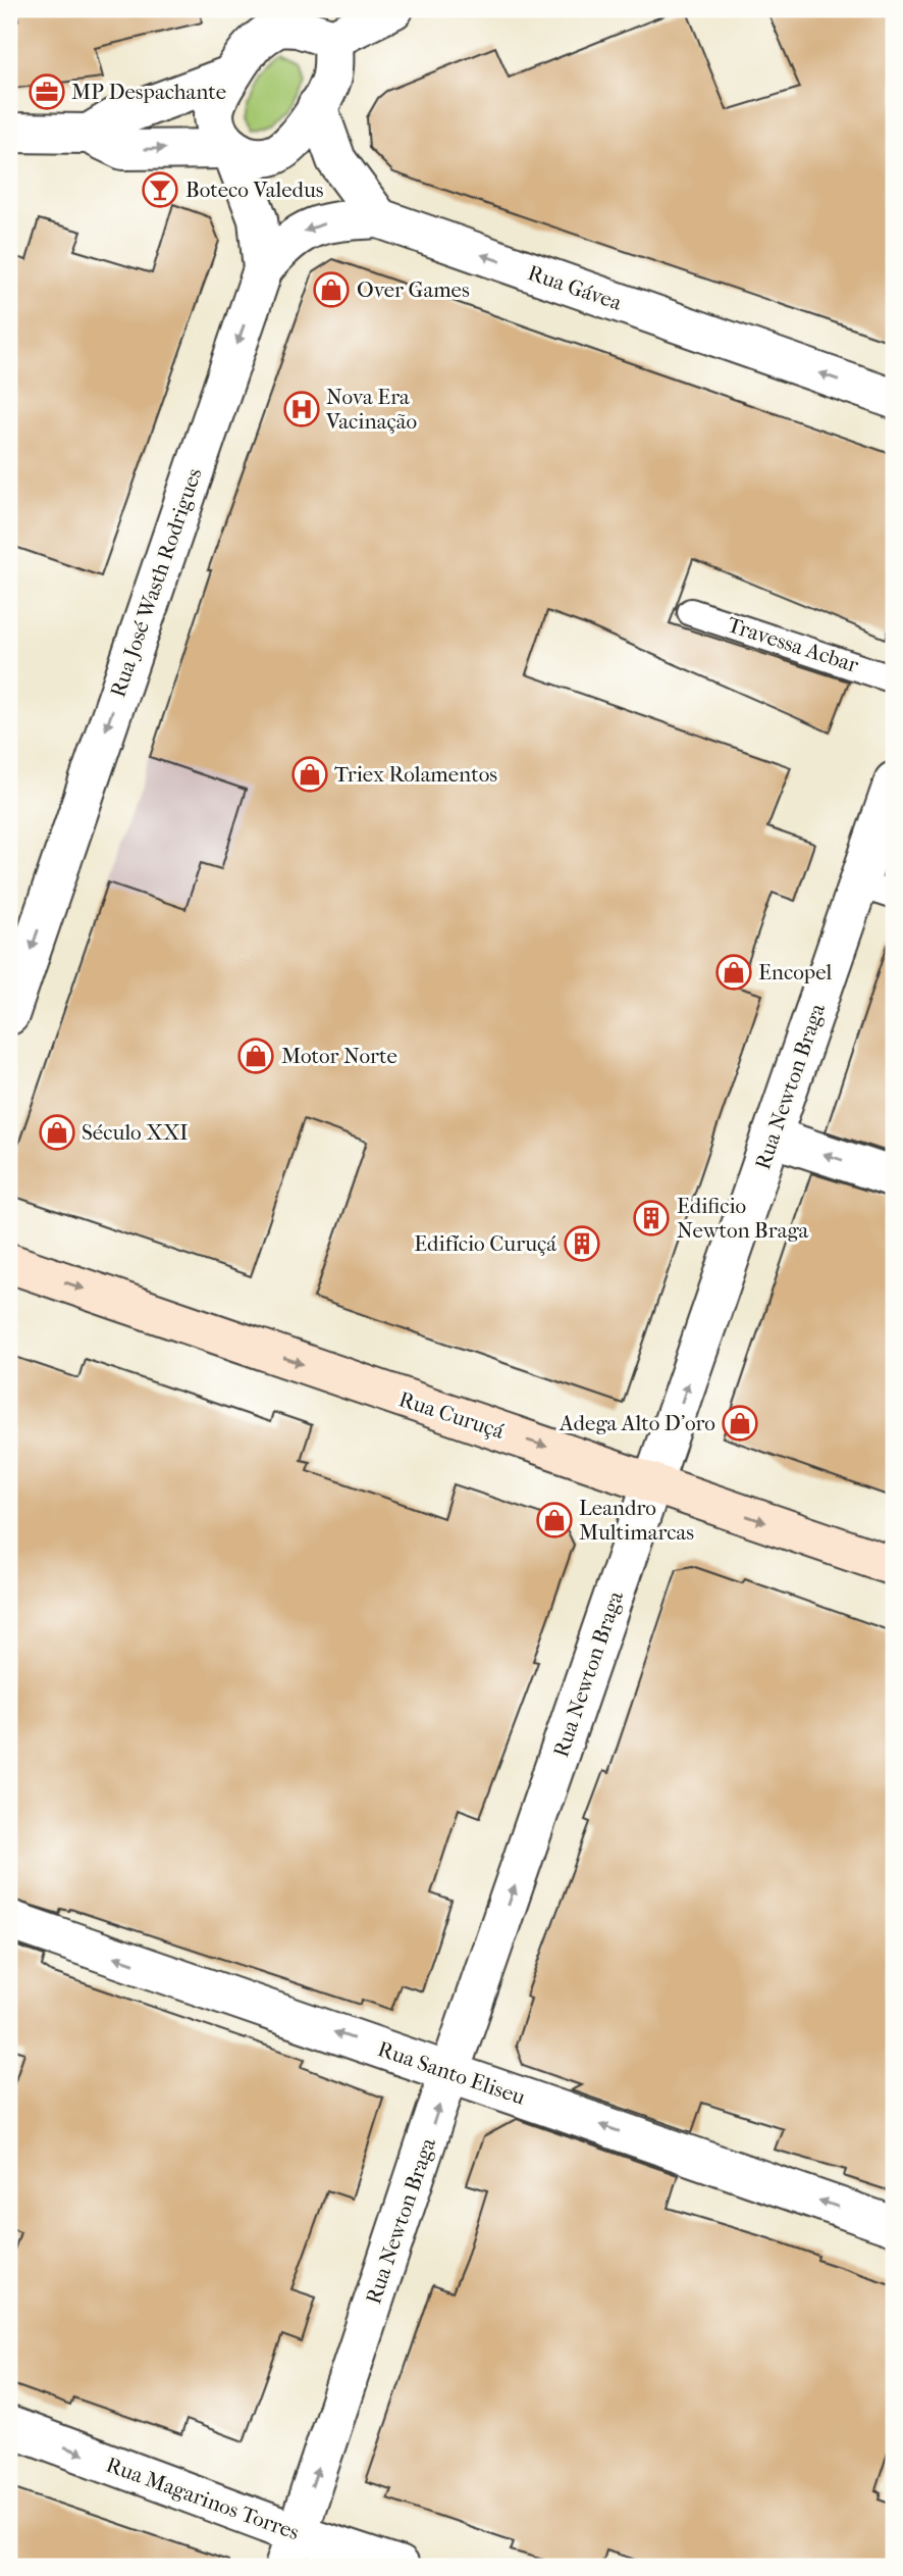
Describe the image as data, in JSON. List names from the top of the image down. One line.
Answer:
{"streets":{"main road":["Rua Curuçá"],"street":["Rua Gávea","Rua José Wasth Rodrigues","Rua Newton Braga","Rua Santo Eliseu","Rua Magarinos Torres"],"lane":["Travessa Acbar"]},"crossings":[["Rua Newton Braga","Rua Curuçá"],["Rua Newton Braga","Rua Santo Eliseu"],["Rua Newton Braga","Rua Magarinos Torres"]],"one_way":["Rua Gávea","Rua José Wasth Rodrigues","Rua Newton Braga","Rua Curuçá","Rua Santo Eliseu","Rua Magarinos Torres"],"places":{"office":["MP Despachante"],"bar":["Boteco Valedus"],"shop":["Over Games","Triex Rolamentos","Encopel","Motor Norte","Século XXI","Adega Alto D'oro","Leandro Multimarcas"],"hospital":["Nova Era Vacinação"],"building":["Edificio Newton Braga","Edifício Curuçá"]}}
